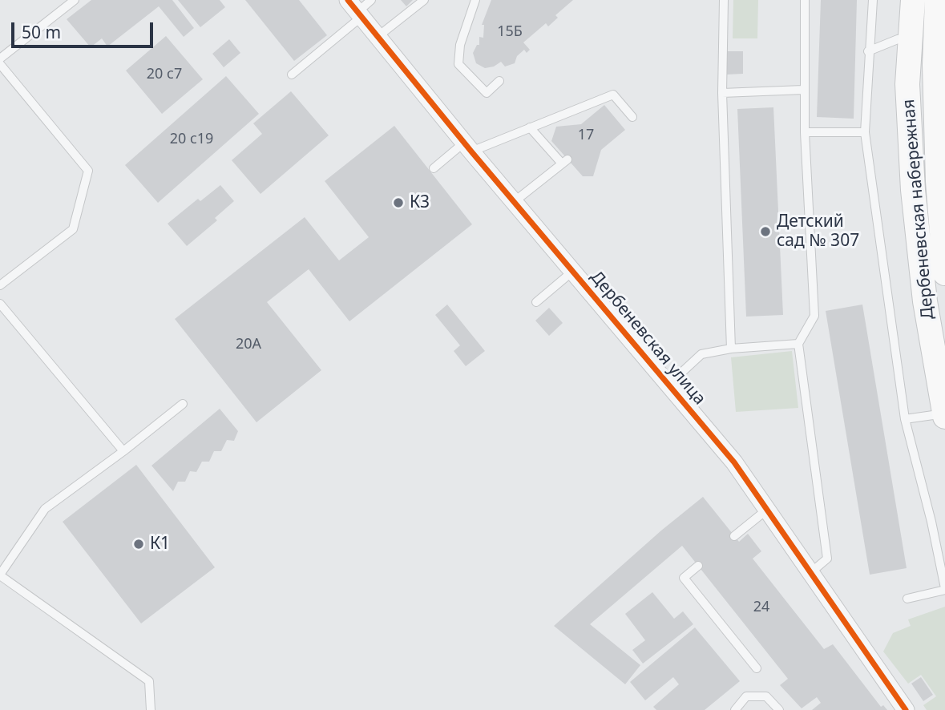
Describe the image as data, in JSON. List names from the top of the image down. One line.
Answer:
{"streets":{"main road":["Дербеневская набережная"],"street":["Дербеневская улица"]},"places":["К3","Детский сад № 307","К1"],"house_numbers":["15Б","20 с7","17","20 с19","20А","24"],"scale_bar":"50 m"}
